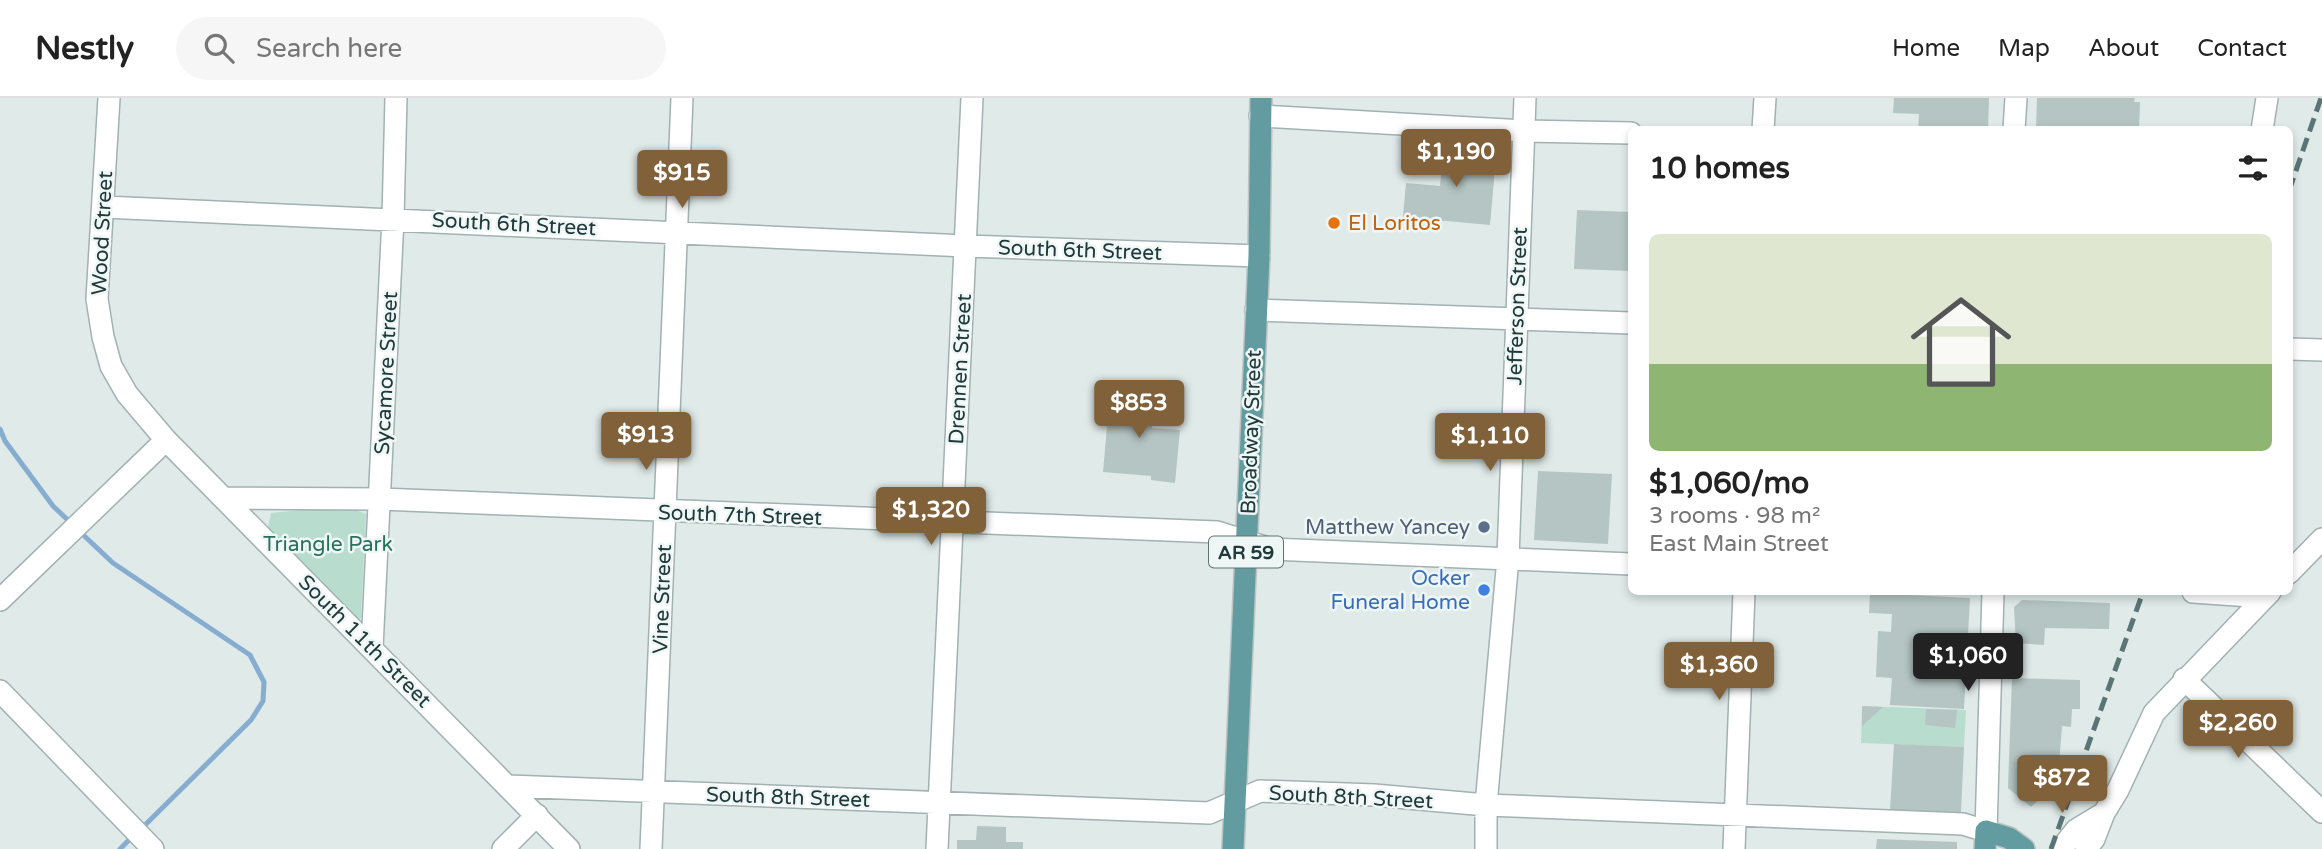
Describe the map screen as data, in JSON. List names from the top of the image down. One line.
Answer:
{"streets":{"main road":["Broadway Street","AR 59"],"street":["South 6th Street","Wood Street","Jefferson Street","Drennen Street","Sycamore Street","South 7th Street","Vine Street","South 11th Street","South 8th Street"]},"crossings":[["South 6th Street","Wood Street"],["South 6th Street","Drennen Street"],["South 6th Street","Sycamore Street"],["South 6th Street","Broadway Street"],["South 6th Street","Vine Street"],["Wood Street","South 11th Street"],["Jefferson Street","South 7th Street"],["Jefferson Street","South 8th Street"],["Drennen Street","South 7th Street"],["Drennen Street","South 8th Street"],["Sycamore Street","South 7th Street"],["Sycamore Street","South 11th Street"],["Broadway Street","South 7th Street"],["Broadway Street","South 8th Street"],["South 7th Street","Vine Street"],["South 7th Street","South 11th Street"],["Vine Street","South 8th Street"],["South 11th Street","South 8th Street"]],"parks":["Triangle Park"],"places":["El Loritos","Matthew Yancey","Ocker Funeral Home"],"page":{"header":"Nestly","search":"Search here","nav":["Home","Map","About","Contact"],"heading":"10 homes","price":["$1,190","$915","$853","$913","$1,110","$1,320","$1,060","$1,360","$2,260","$872"],"list":[{"name":"$1,060/mo","note":"3 rooms · 98 m² · East Main Street"}]}}
